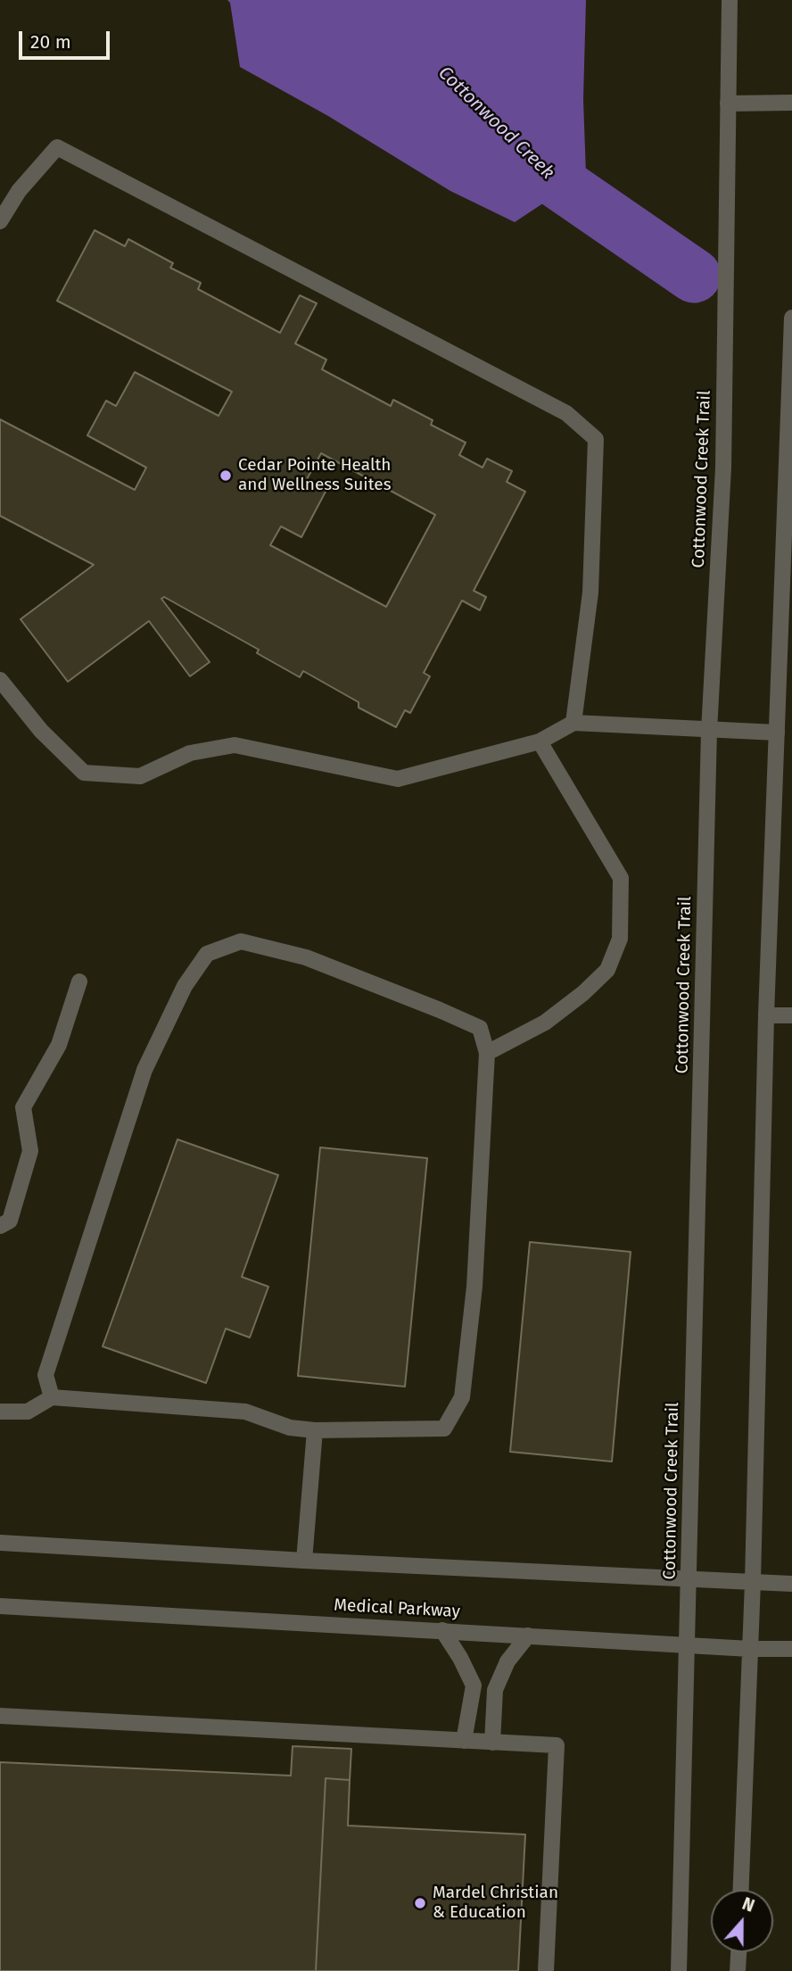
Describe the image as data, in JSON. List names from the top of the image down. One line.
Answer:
{"streets":{"street":["Cottonwood Creek Trail","Medical Parkway"]},"crossings":[["Cottonwood Creek Trail","Medical Parkway"]],"water":["Cottonwood Creek"],"places":["Cedar Pointe Health and Wellness Suites","Mardel Christian & Education"],"scale_bar":"20 m","north":"top"}
